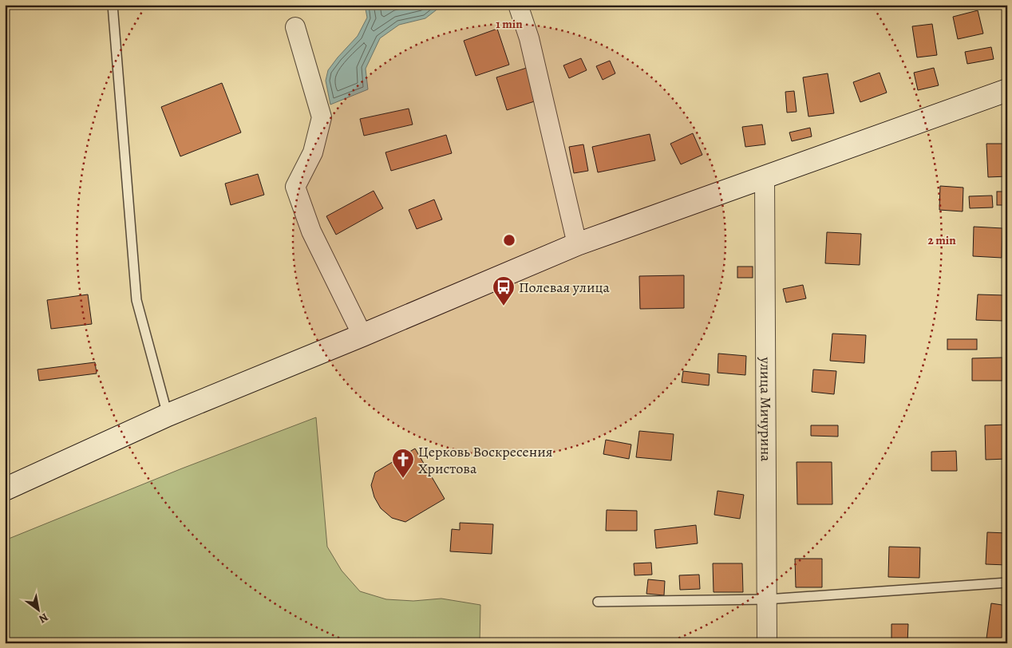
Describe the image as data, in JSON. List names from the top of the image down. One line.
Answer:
{"streets":{"street":["улица Мичурина"]},"places":{"bus stop":["Полевая улица"],"church":["Церковь Воскресения Христова"]},"north":"bottom right","rings":["1 min","2 min"]}
